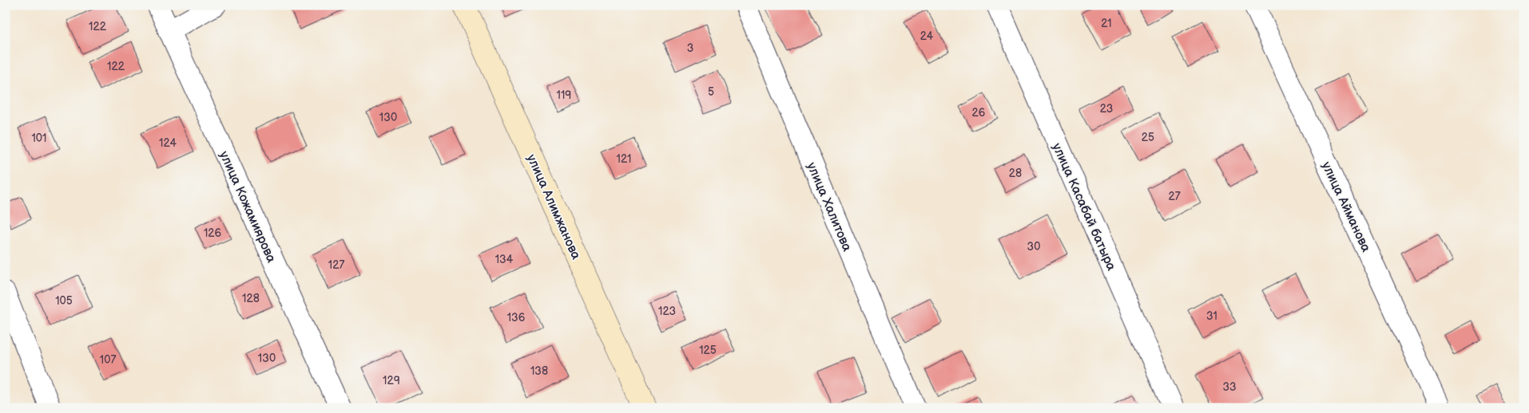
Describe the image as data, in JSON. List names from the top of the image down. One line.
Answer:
{"streets":{"street":["улица Кожамиярова","улица Алимжанова","улица Халитова","улица Касабай батыра","улица Айманова"]},"house_numbers":["21","122","24","3","122","5","119","23","26","130","25","101","124","121","28","27","126","30","134","127","128","105","123","31","136","125","130","107","138","129","33"]}
